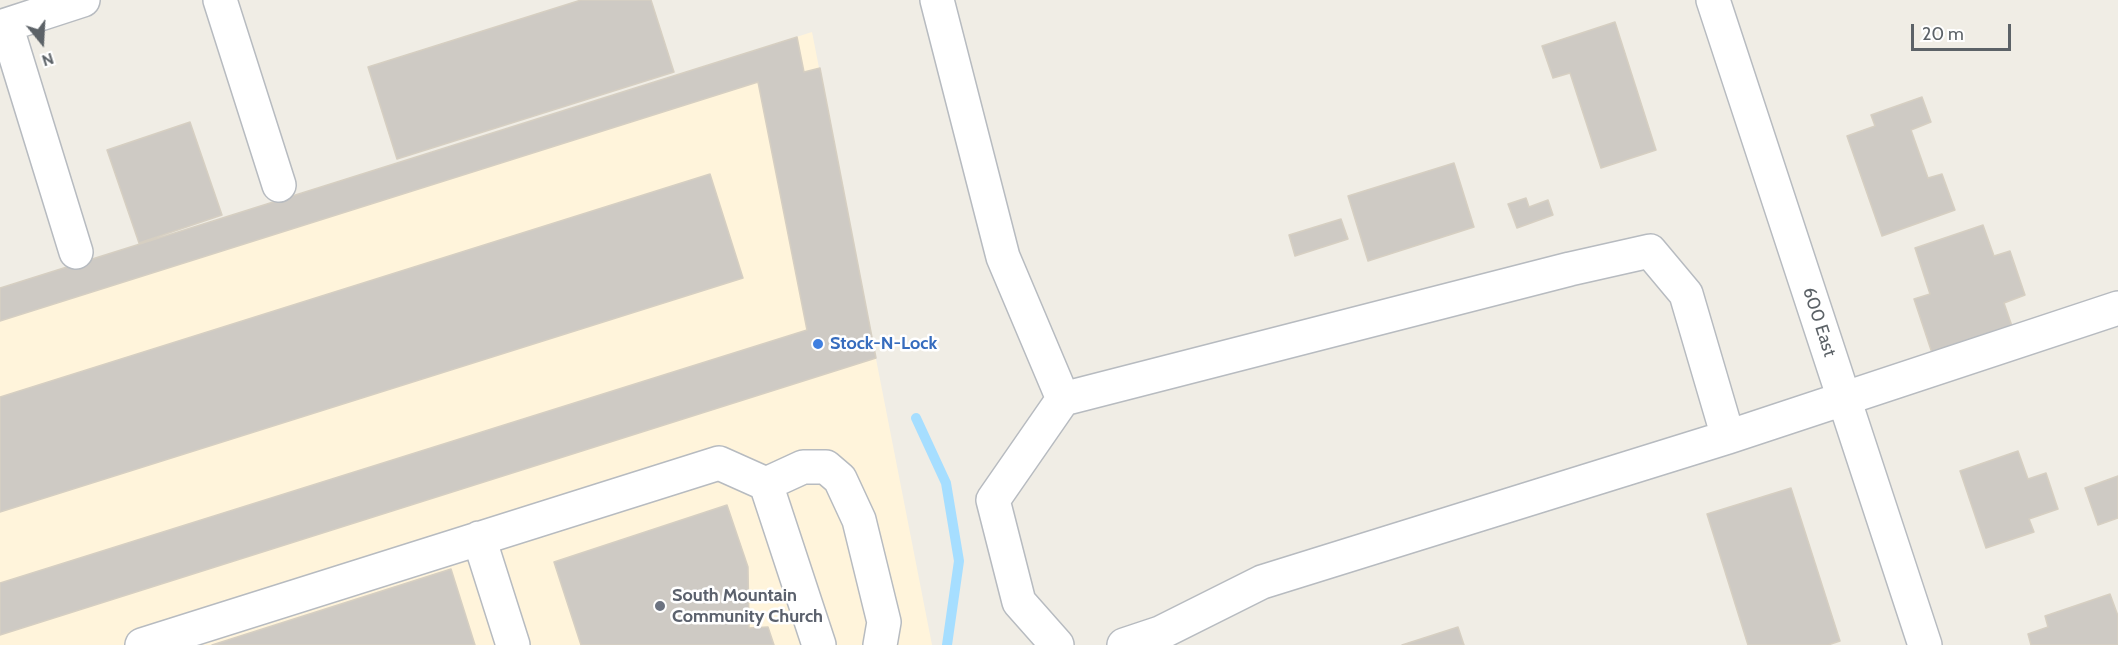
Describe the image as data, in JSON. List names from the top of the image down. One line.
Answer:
{"streets":{"street":["600 East"]},"places":["Stock-N-Lock","South Mountain Community Church"],"scale_bar":"20 m","north":"bottom"}
